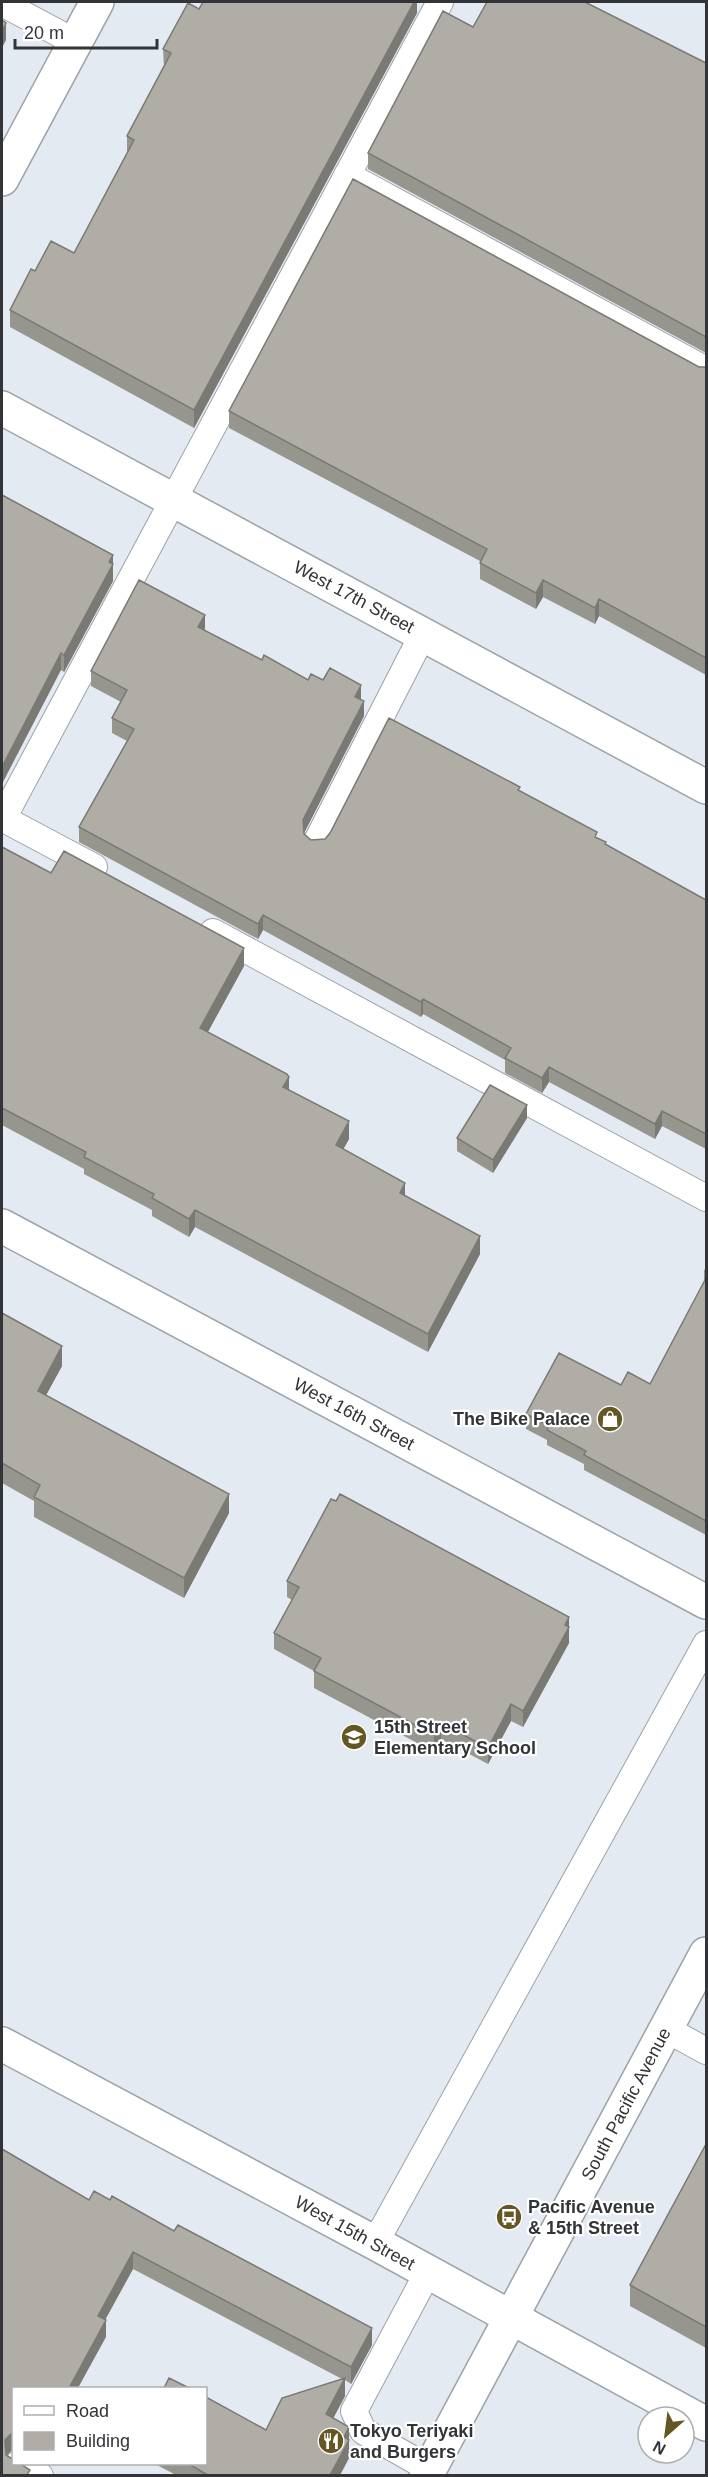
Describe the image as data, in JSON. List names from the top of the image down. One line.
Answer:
{"streets":{"street":["West 17th Street","West 16th Street","South Pacific Avenue","West 15th Street"]},"crossings":[["South Pacific Avenue","West 15th Street"]],"places":{"shop":["The Bike Palace"],"school or university":["15th Street Elementary School"],"bus stop":["Pacific Avenue & 15th Street"],"restaurant":["Tokyo Teriyaki and Burgers"]},"legend":["Road","Building"],"scale_bar":"20 m","north":"bottom left"}
